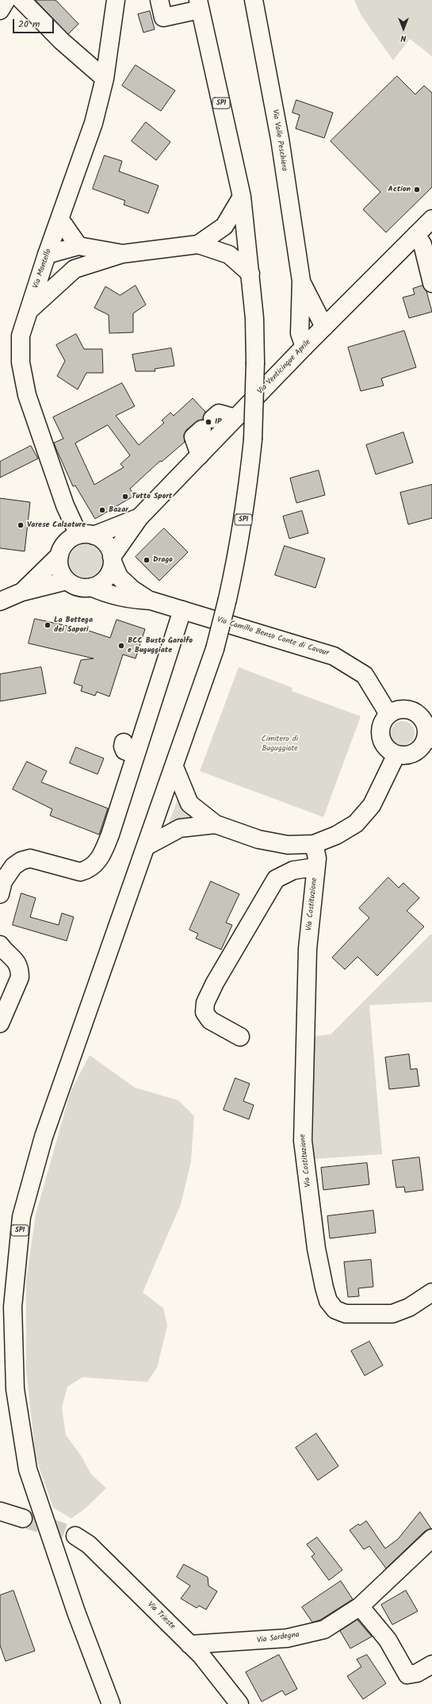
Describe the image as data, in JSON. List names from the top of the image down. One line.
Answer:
{"streets":{"main road":["SP1","Via Valle Peschiera","Via Montello","Via Venticinque Aprile","Via Camillo Benso Conte di Cavour","Via Costituzione","Via Trieste","Via Sardegna"]},"crossings":[["Via Valle Peschiera","Via Venticinque Aprile"],["Via Montello","Via Venticinque Aprile"],["Via Montello","Via Camillo Benso Conte di Cavour"],["Via Venticinque Aprile","Via Camillo Benso Conte di Cavour"],["Via Trieste","Via Sardegna"]],"parks":["Cimitero di Buguggiate"],"places":["Action","IP","Tutto Sport","Bazar","Varese Calzature","Drago","La Bottega dei Sapori","BCC Busto Garolfo e Buguggiate"],"scale_bar":"20 m","north":"bottom"}
